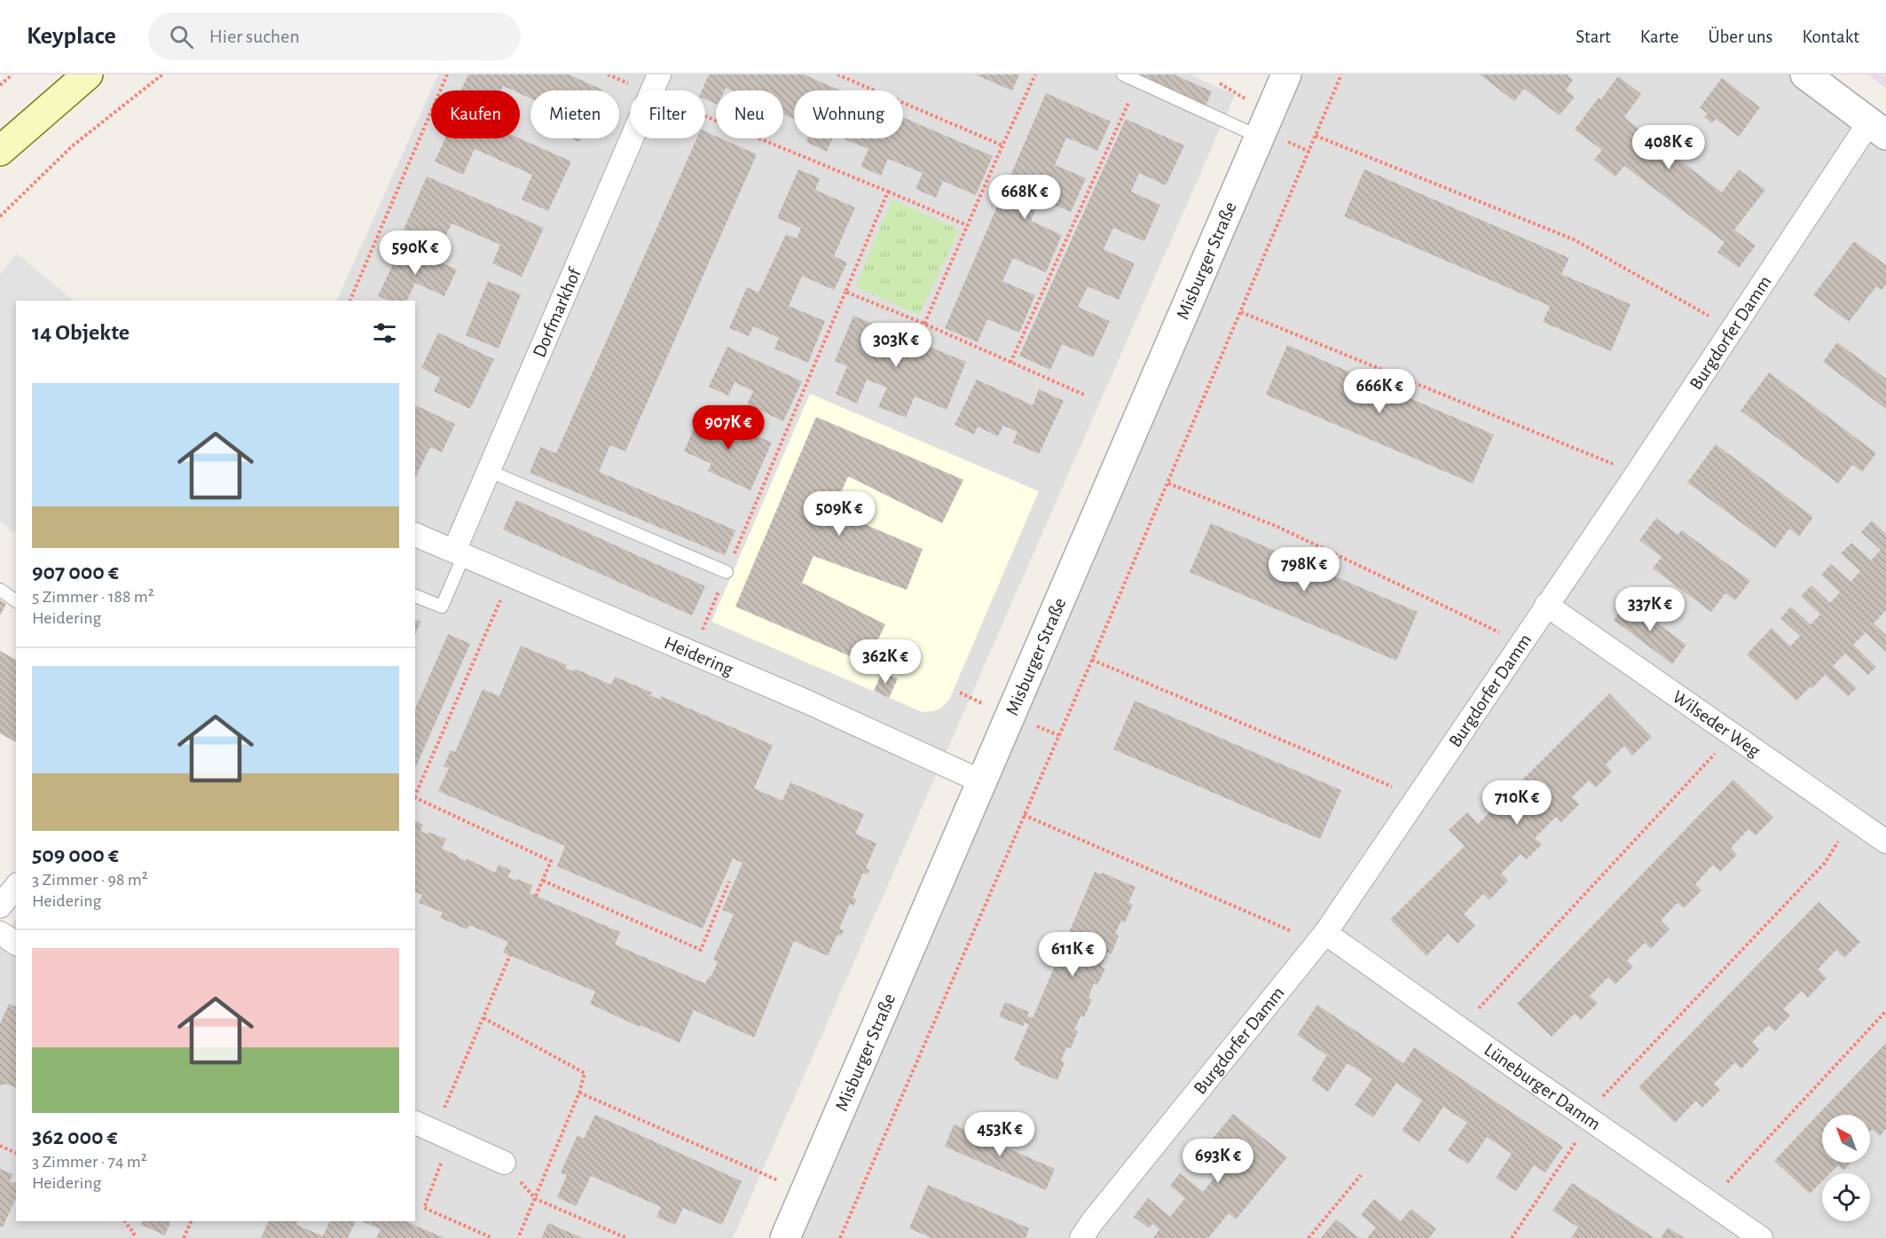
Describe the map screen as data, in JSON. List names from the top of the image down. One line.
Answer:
{"streets":{"street":["Misburger Straße","Dorfmarkhof","Burgdorfer Damm","Heidering","Wilseder Weg","Lüneburger Damm"]},"crossings":[["Misburger Straße","Heidering"],["Dorfmarkhof","Heidering"],["Burgdorfer Damm","Wilseder Weg"],["Burgdorfer Damm","Lüneburger Damm"]],"north":"top left","page":{"header":"Keyplace","search":"Hier suchen","nav":["Start","Karte","Über uns","Kontakt"],"chip":["Kaufen","Mieten","Filter","Neu","Wohnung"],"price":["408K €","668K €","590K €","303K €","666K €","907K €","509K €","798K €","337K €","362K €","710K €","611K €","453K €","693K €"],"heading":"14 Objekte","list":[{"name":"907 000 €","note":"5 Zimmer · 188 m² · Heidering"},{"name":"509 000 €","note":"3 Zimmer · 98 m² · Heidering"},{"name":"362 000 €","note":"3 Zimmer · 74 m² · Heidering"}]}}
